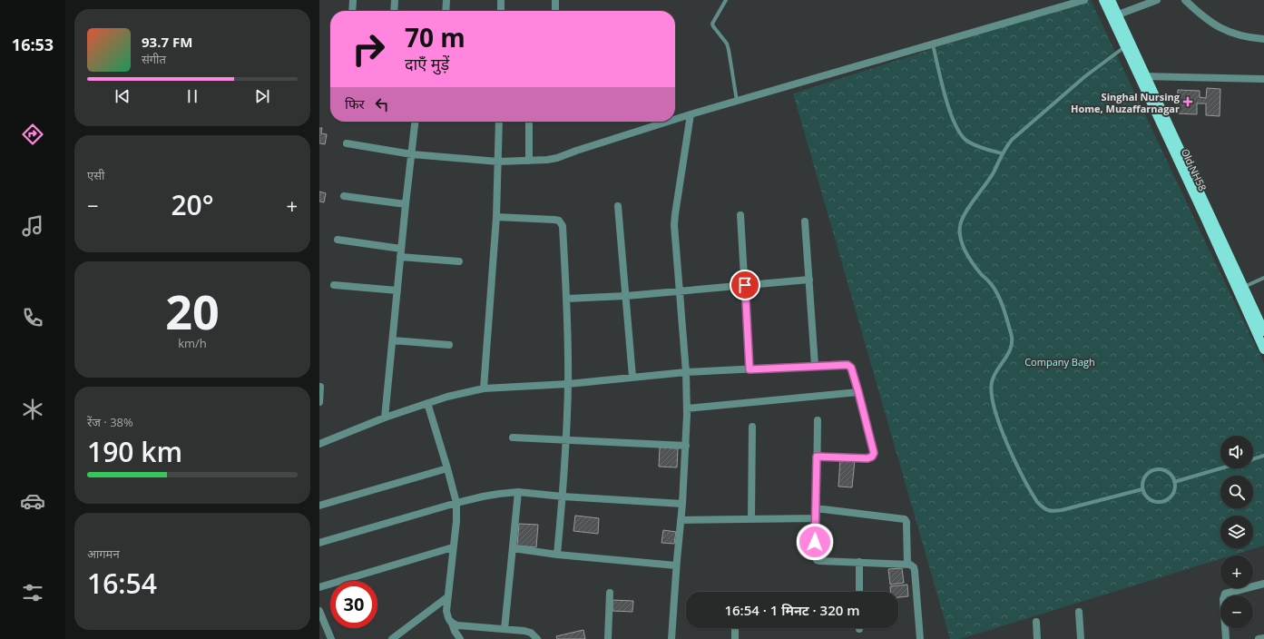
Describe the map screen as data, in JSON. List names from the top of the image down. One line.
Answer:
{"streets":{"main road":["Old NH58"]},"parks":["Company Bagh"],"places":{"health":["Singhal Nursing Home, Muzaffarnagar"]},"page":{"tabs":"16:53","turn":["70 m","दाएँ मुड़ें"],"song":["93.7 FM","संगीत"],"then":"फिर","tile":["एसी",["20","km/h"],["रेंज · 38%","190 km"],["आगमन","16:54"]],"heat":["−","20°","+"],"map_buttons":["+","−"],"limit":"30","trip":"16:54 · 1 मिनट · 320 m"}}
